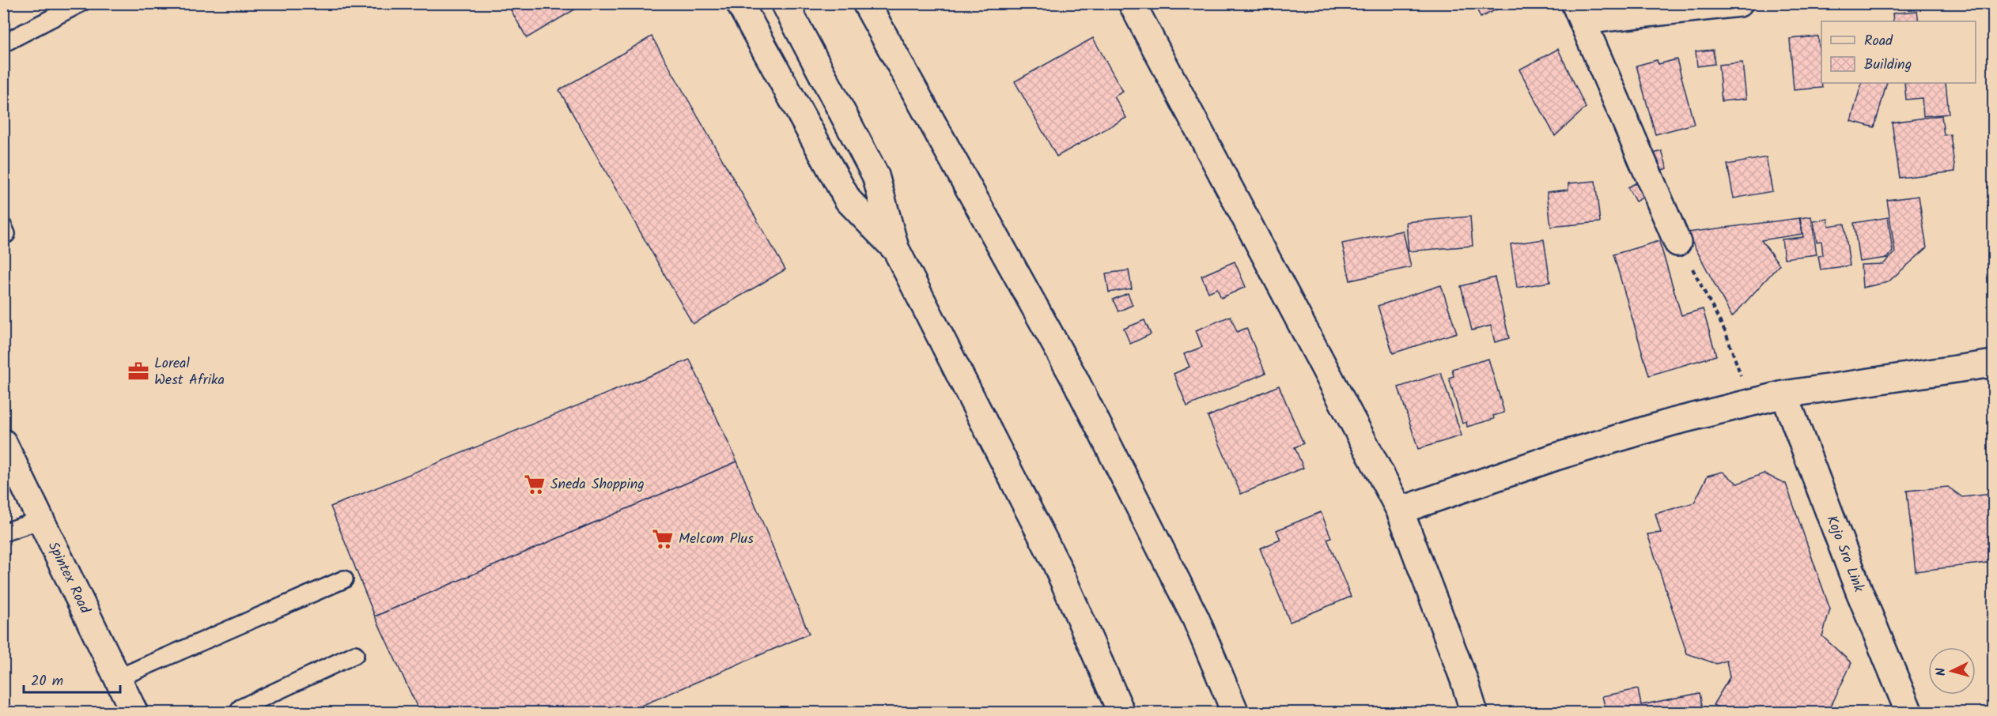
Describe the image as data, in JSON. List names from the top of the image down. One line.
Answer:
{"streets":{"street":["Kojo Sro Link","Spintex Road"]},"places":{"office":["Loreal West Afrika"],"supermarket":["Sneda Shopping","Melcom Plus"]},"legend":["Road","Building"],"scale_bar":"20 m","north":"left"}
